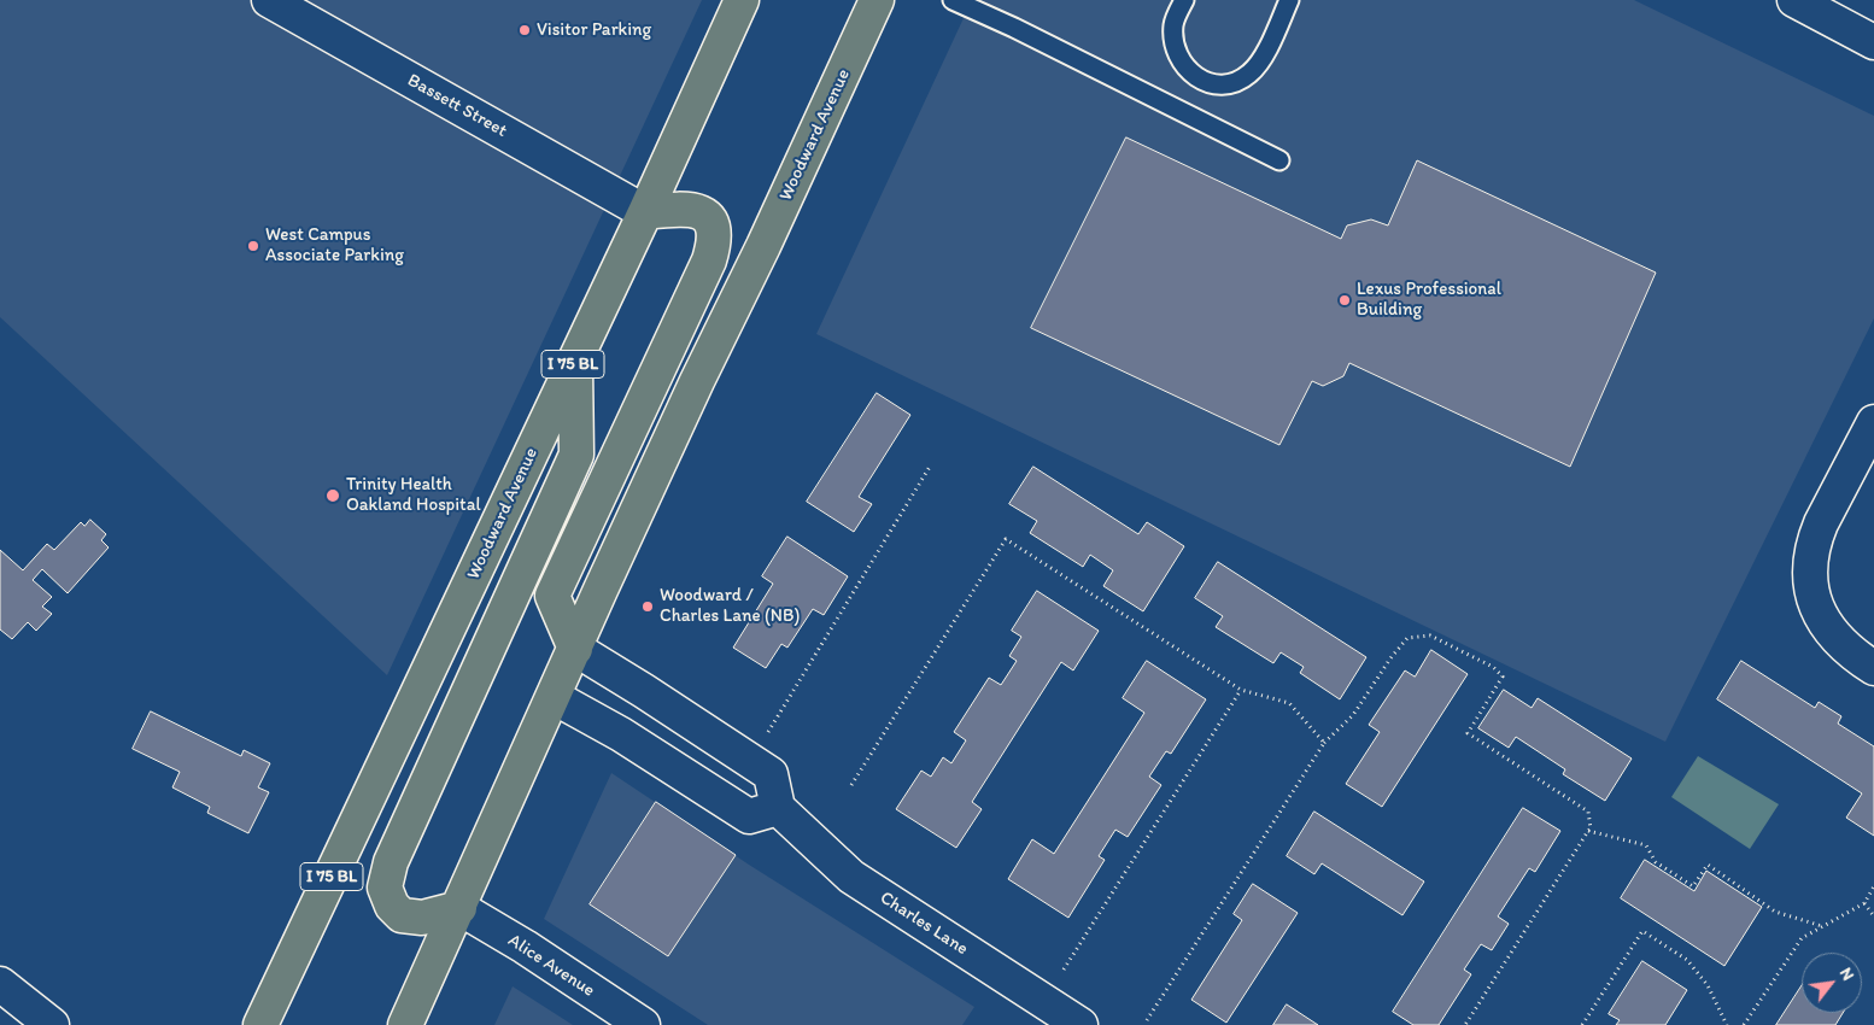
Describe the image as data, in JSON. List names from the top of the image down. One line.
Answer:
{"streets":{"main road":["Woodward Avenue","I 75 BL"],"street":["Bassett Street","Charles Lane","Alice Avenue"]},"crossings":[["Bassett Street","Woodward Avenue"],["Woodward Avenue","Alice Avenue"]],"places":["Visitor Parking","West Campus Associate Parking","Lexus Professional Building","Trinity Health Oakland Hospital","Woodward / Charles Lane (NB)"],"north":"top right"}
